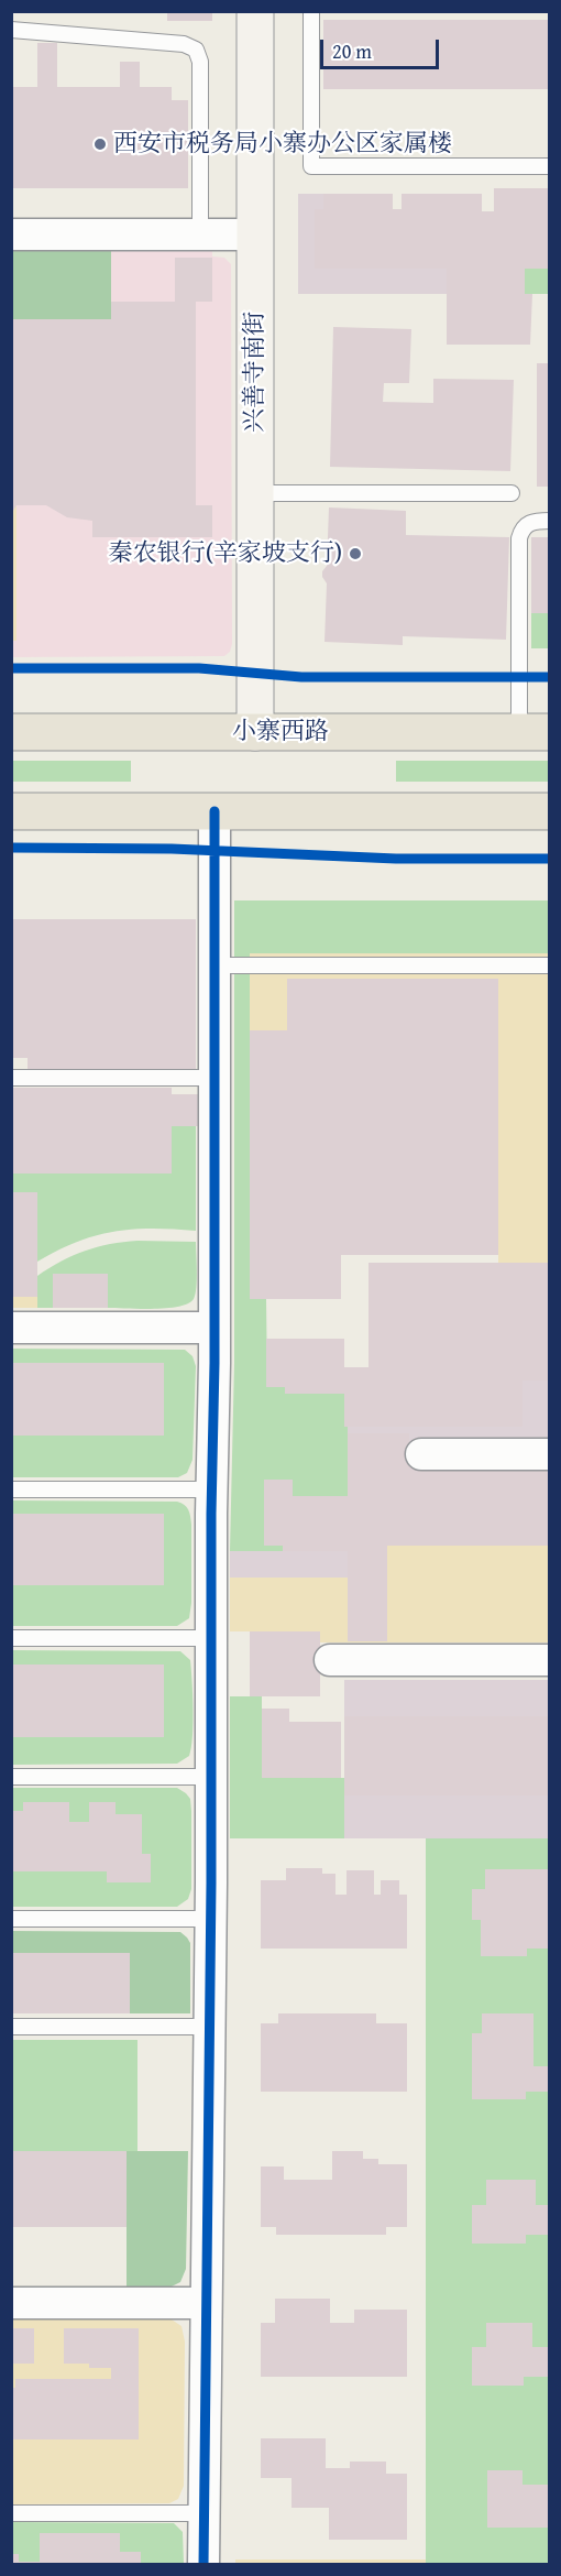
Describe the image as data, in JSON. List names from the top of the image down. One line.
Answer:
{"streets":{"main road":["小寨西路"],"street":["兴善寺南街"]},"crossings":[["兴善寺南街","小寨西路"]],"places":["西安市税务局小寨办公区家属楼","秦农银行(辛家坡支行)"],"scale_bar":"20 m"}
